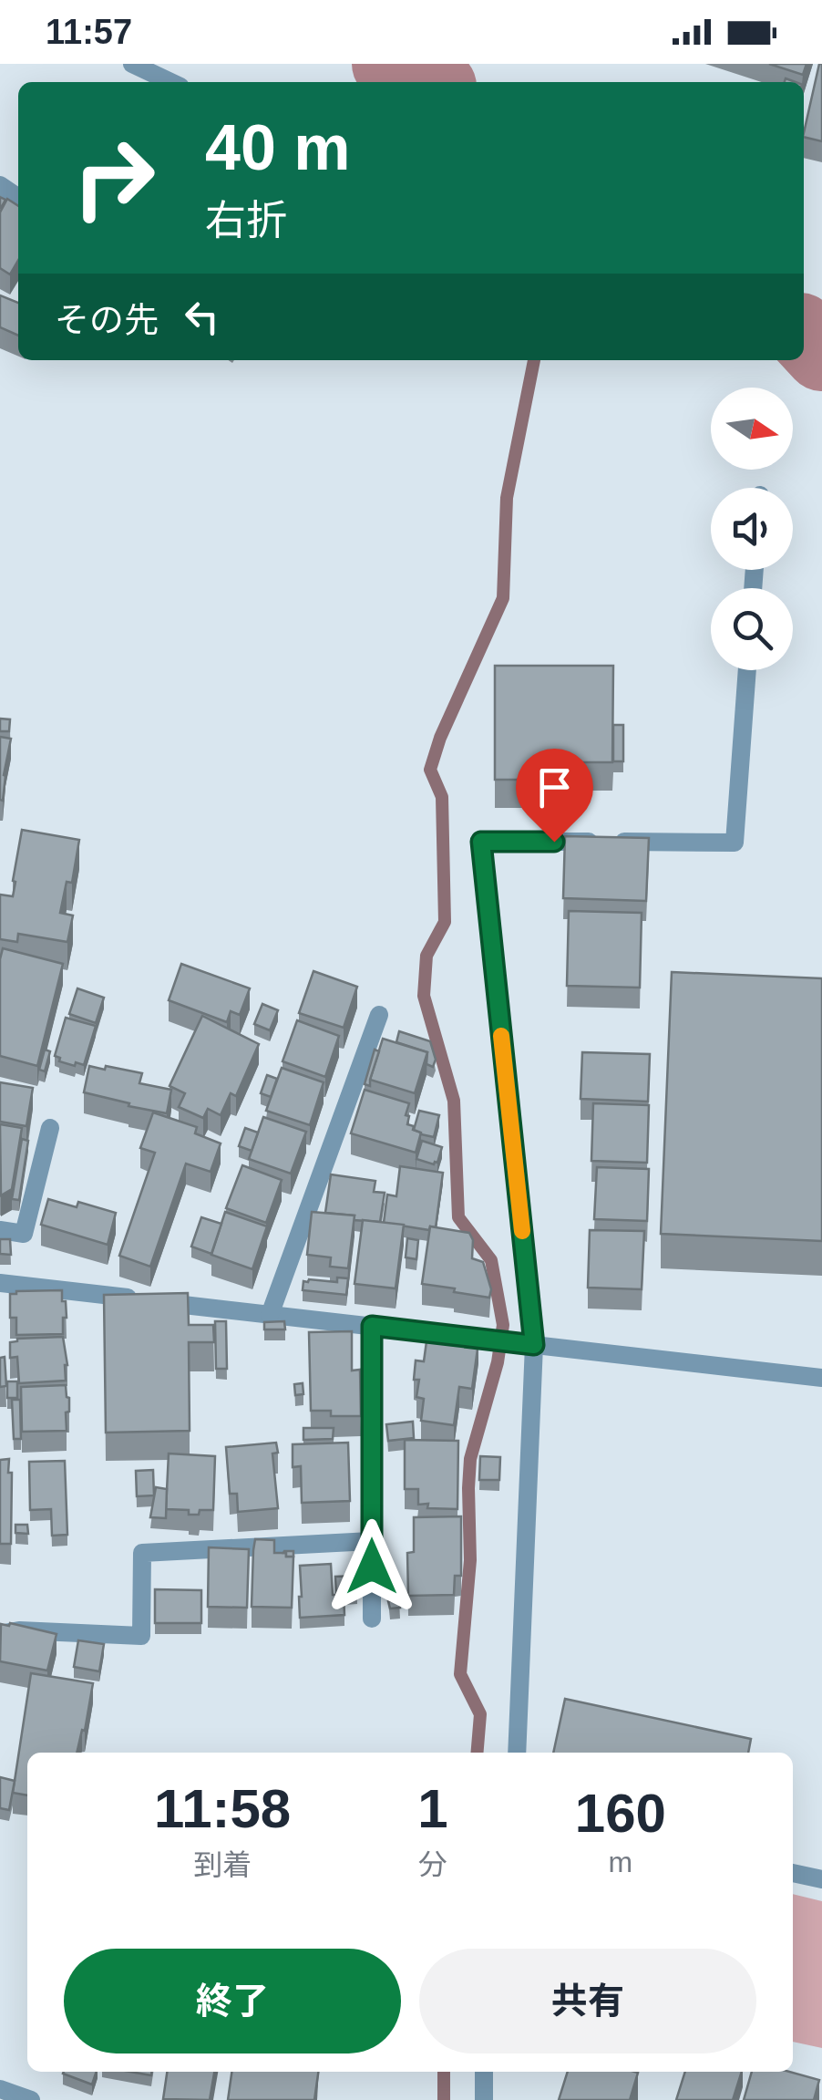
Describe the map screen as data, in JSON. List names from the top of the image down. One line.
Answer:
{"north":"right","page":{"status":"11:57","turn":["40 m","右折"],"then":"その先","eta":["11:58","到着","1","分","160","m"],"buttons":["終了","共有"]}}
